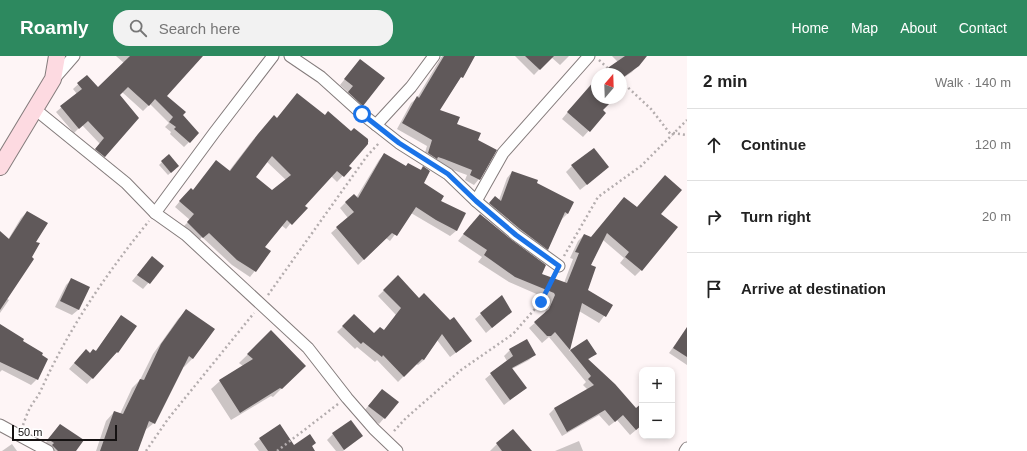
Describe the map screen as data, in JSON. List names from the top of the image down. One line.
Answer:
{"scale_bar":"50 m","north":"top","page":{"header":"Roamly","search":"Search here","nav":["Home","Map","About","Contact"],"heading":["2 min","Walk · 140 m"],"list":[["Continue","120 m"],["Turn right","20 m"],"Arrive at destination"],"map_buttons":["+","−"],"scale":"50 m"}}
